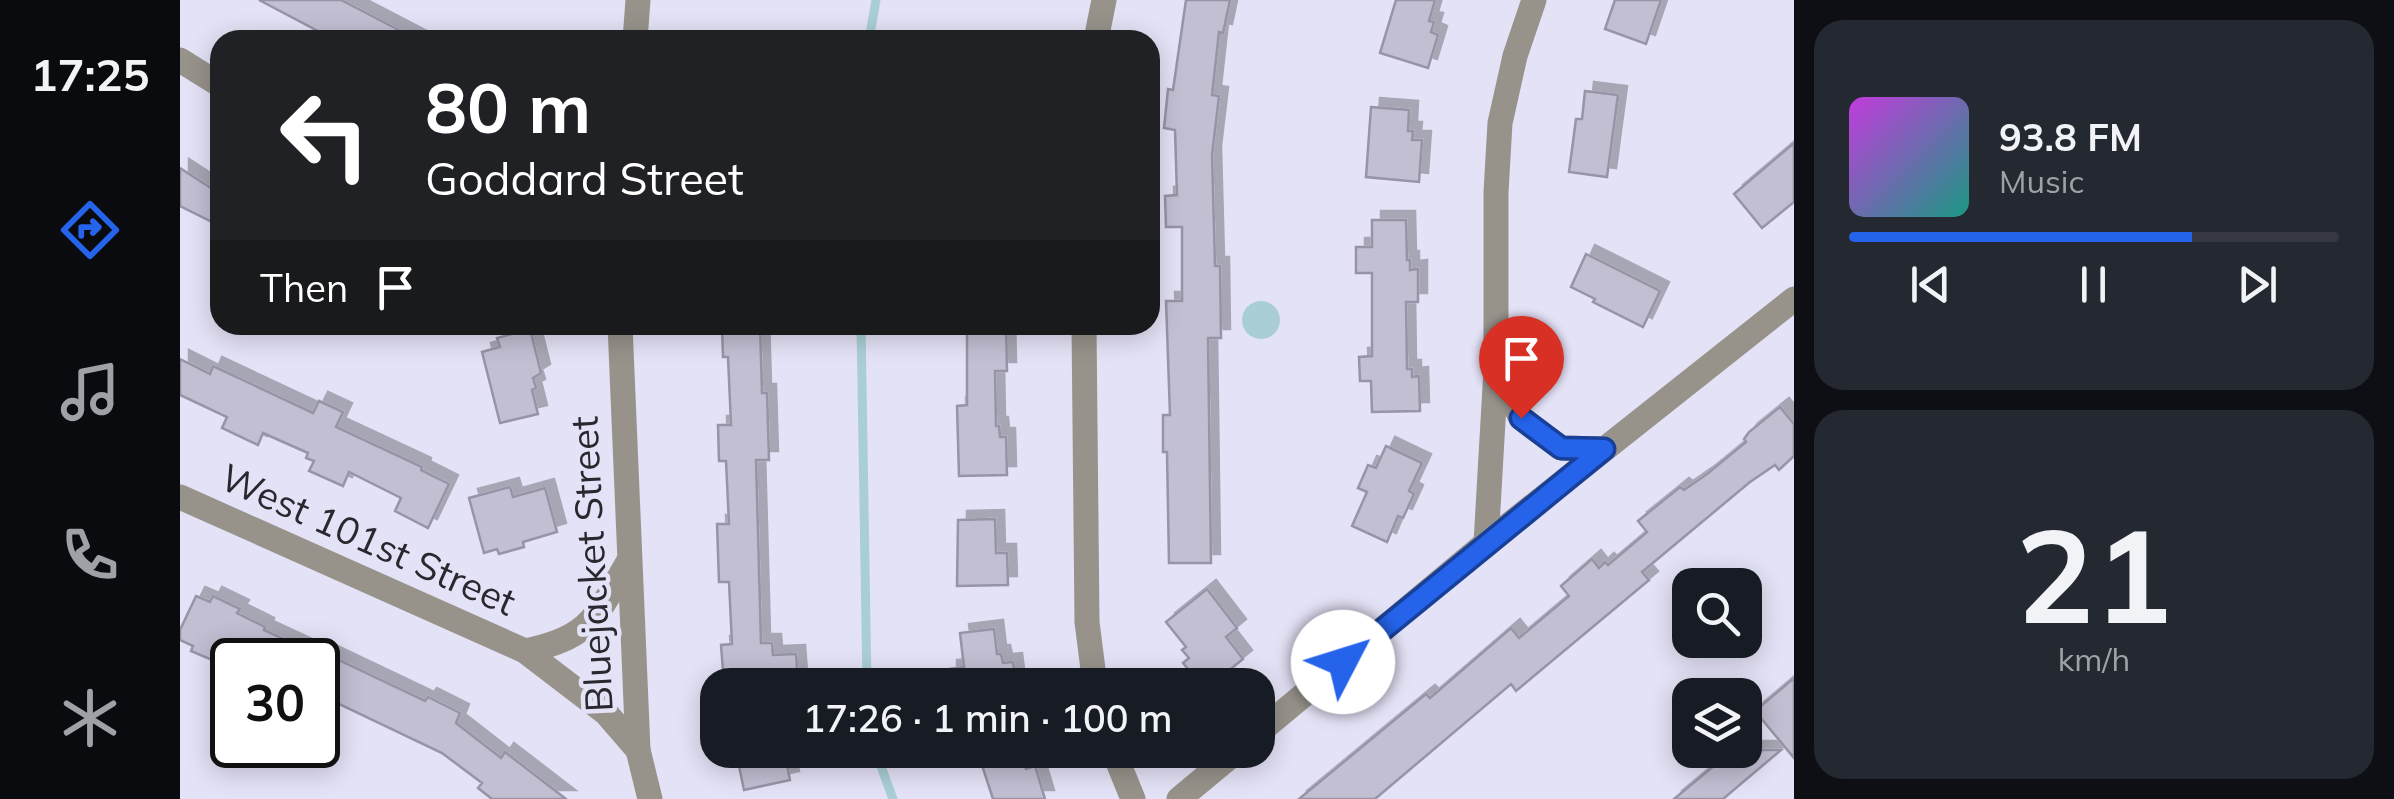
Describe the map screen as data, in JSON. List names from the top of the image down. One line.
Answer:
{"streets":{"street":["West 101st Street","Bluejacket Street"]},"crossings":[["West 101st Street","Bluejacket Street"]],"page":{"tabs":"17:25","turn":["80 m","Goddard Street"],"song":["93.8 FM","Music"],"then":"Then","tile":["21","km/h"],"limit":"30","trip":"17:26 · 1 min · 100 m"}}
